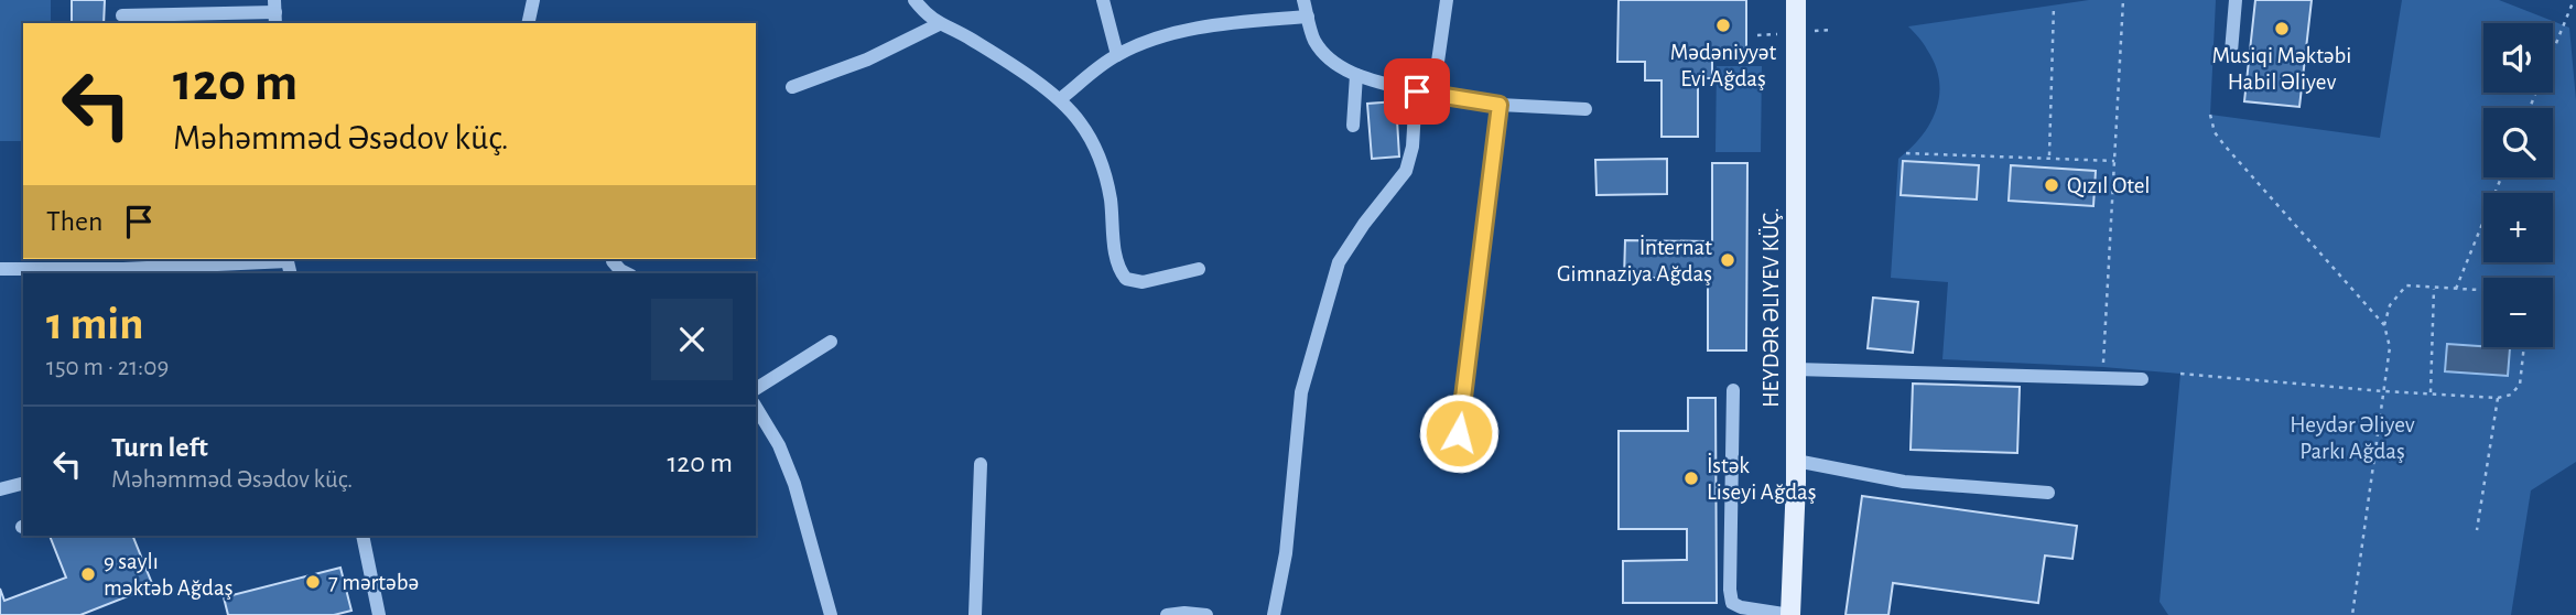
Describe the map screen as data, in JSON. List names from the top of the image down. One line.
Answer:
{"streets":{"main road":["HEYDƏR ƏLIYEV KÜÇ."]},"parks":["Heydər Əliyev Parkı Ağdaş"],"places":["Mədəniyyət Evi Ağdaş","Musiqi Məktəbi Habil Əliyev","Qızıl Otel","İnternat Gimnaziya Ağdaş","İstək Liseyi Ağdaş","9 saylı məktəb Ağdaş","7 mərtəbə"],"page":{"map_buttons":["+","−"],"turn":["120 m","Məhəmməd Əsədov küç."],"then":"Then","heading":["1 min","150 m · 21:09"],"list":[{"name":"Turn left","note":"Məhəmməd Əsədov küç.","value":"120 m"}]}}
